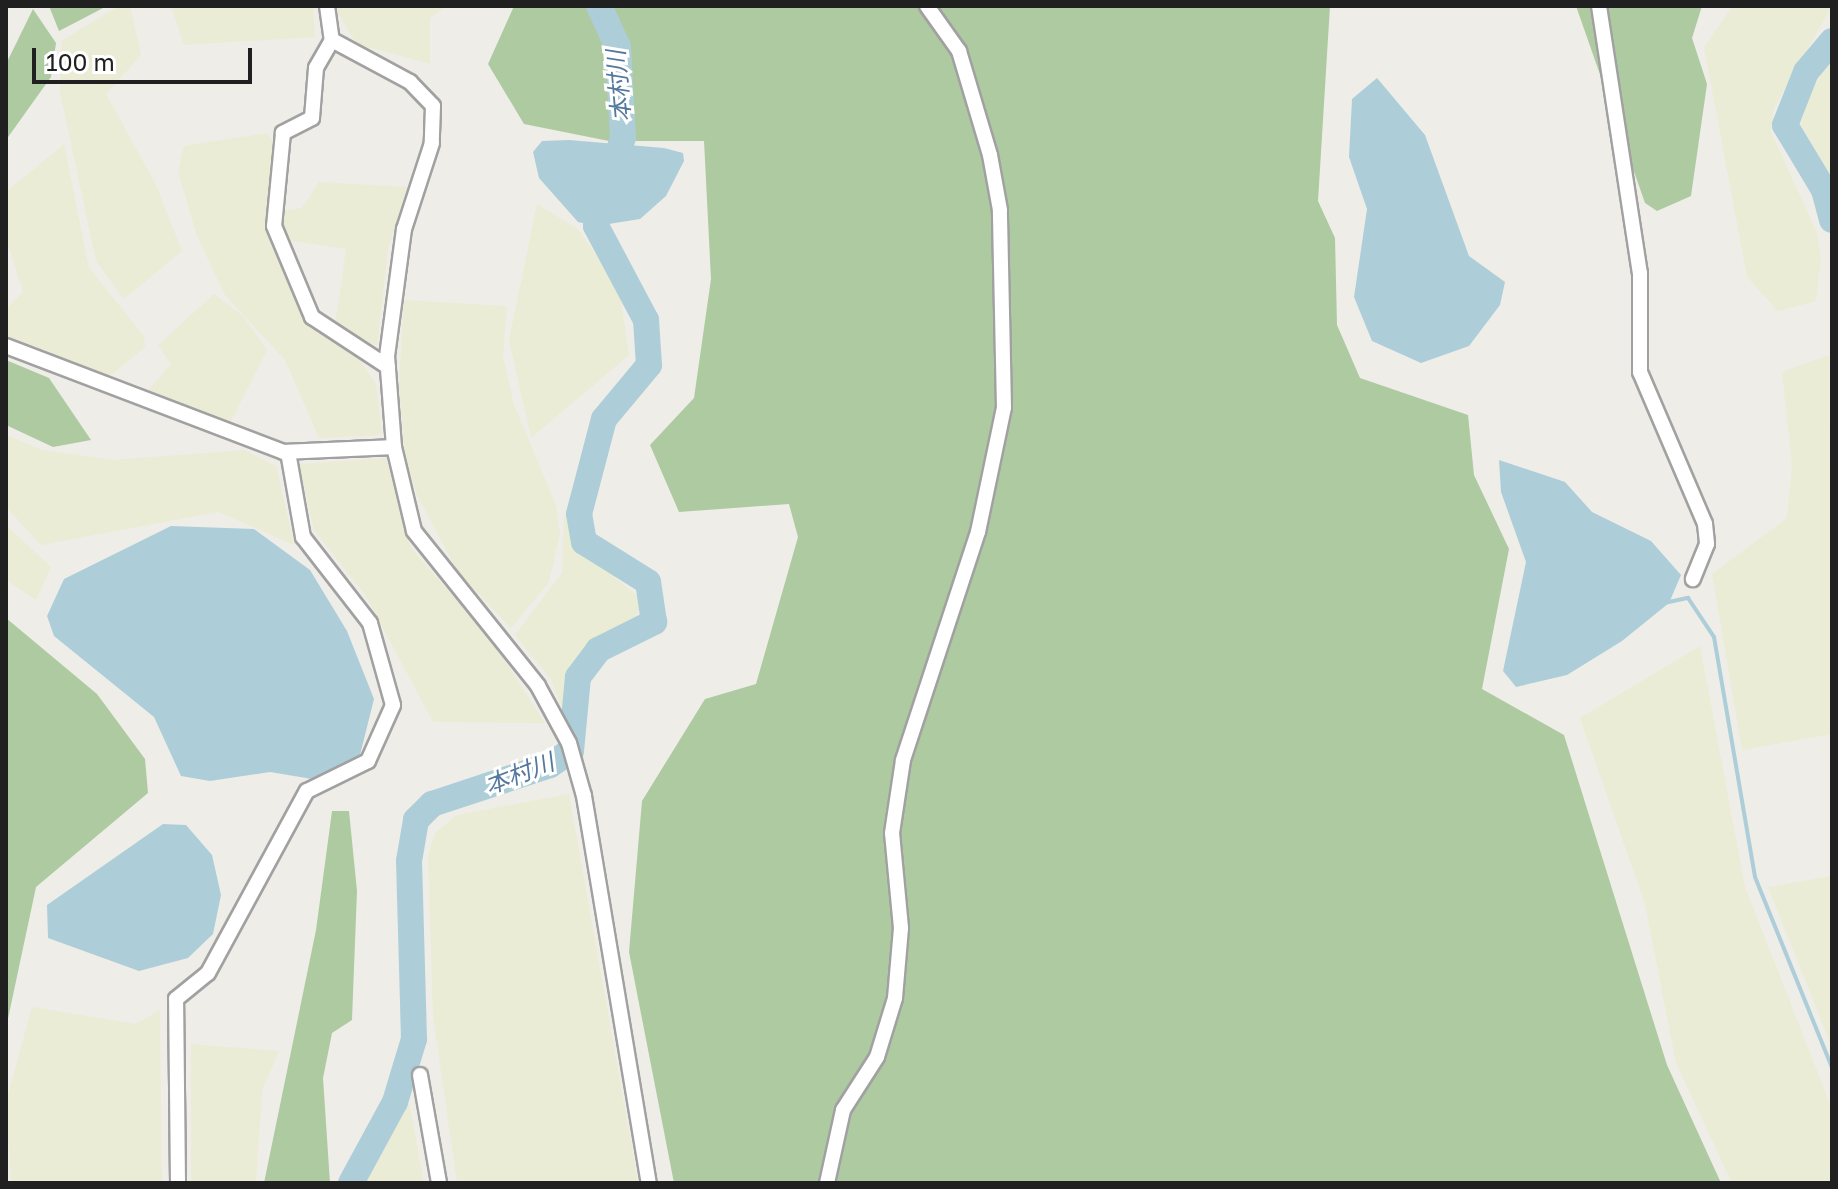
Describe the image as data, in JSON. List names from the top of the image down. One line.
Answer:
{"water":["本村川"],"scale_bar":"100 m"}
